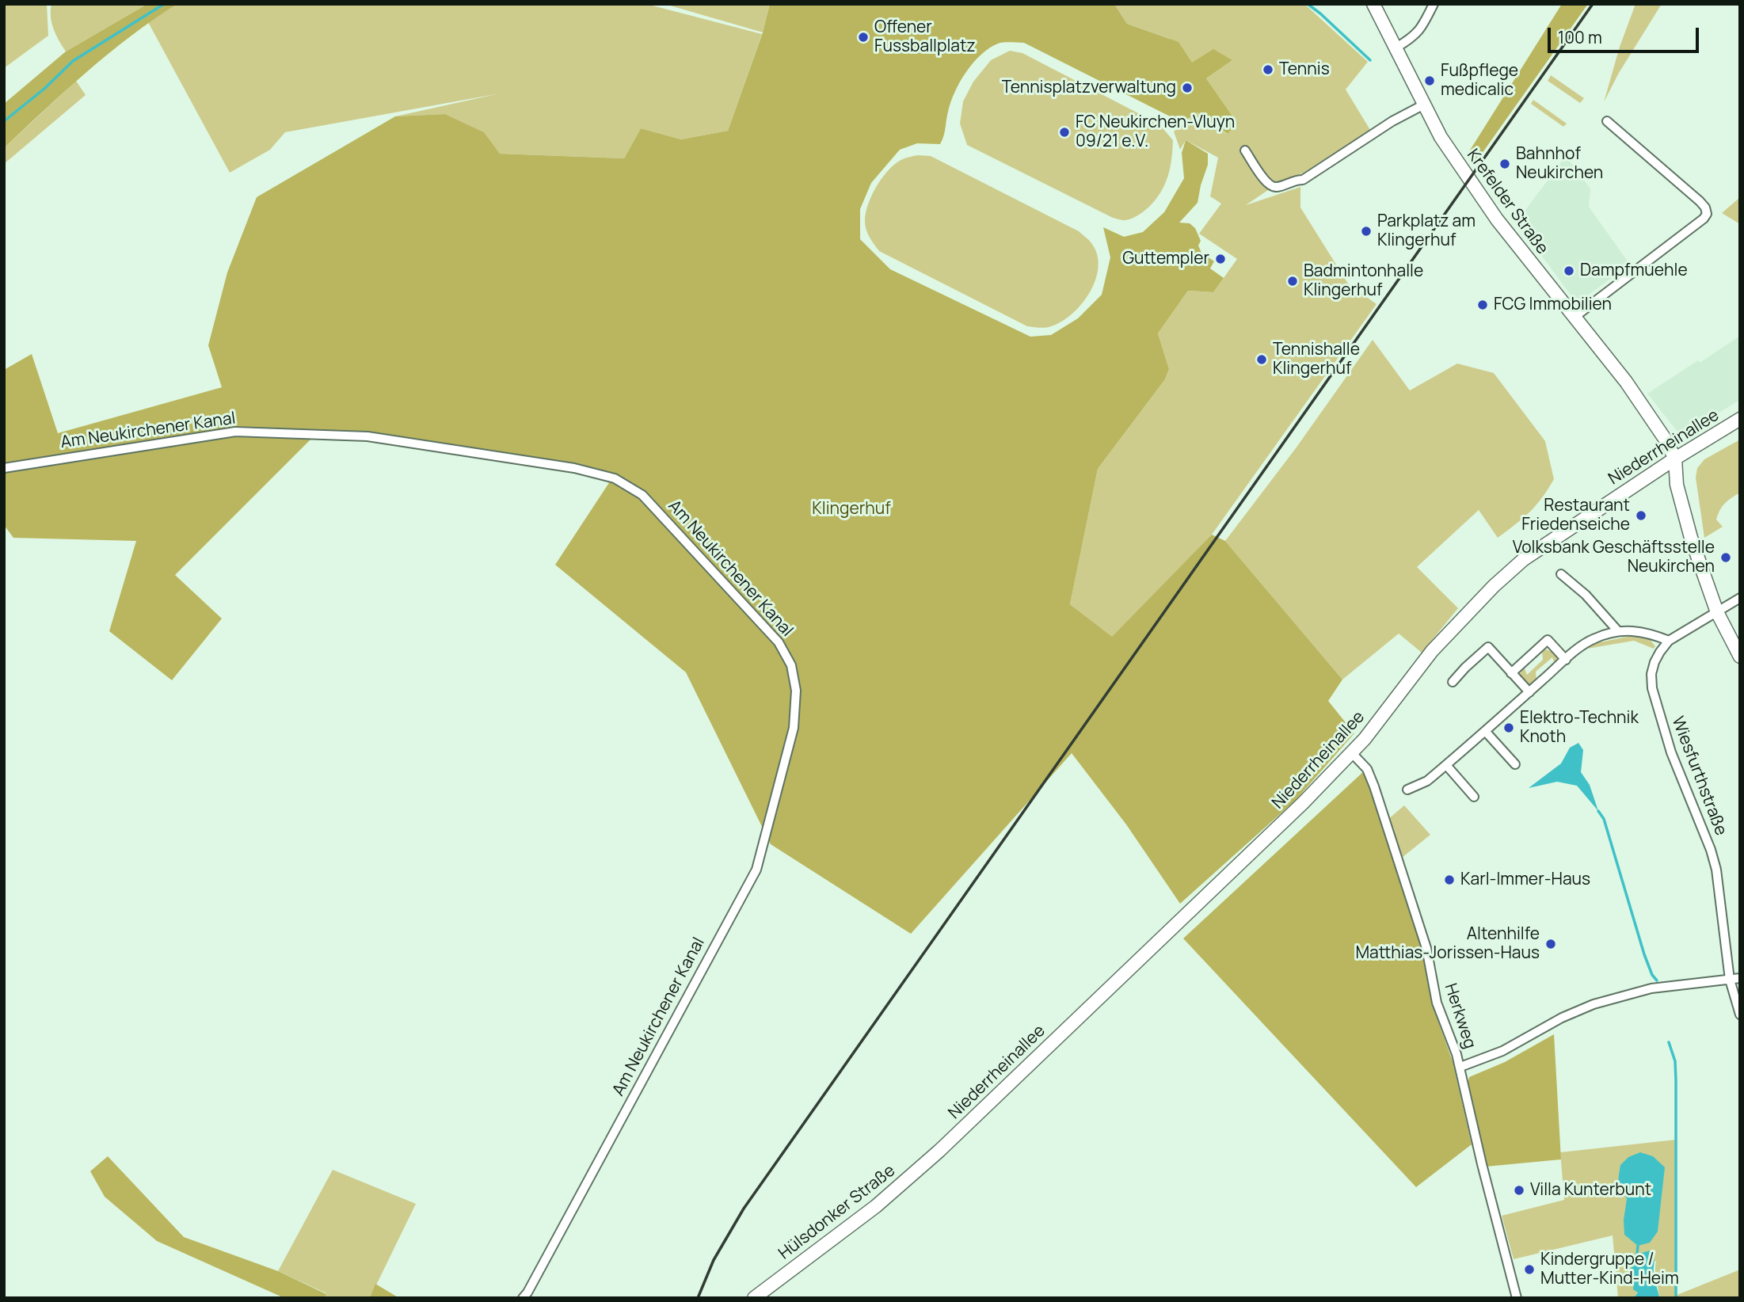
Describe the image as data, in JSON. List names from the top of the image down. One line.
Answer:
{"streets":{"main road":["Krefelder Straße","Niederrheinallee","Hülsdonker Straße"],"street":["Am Neukirchener Kanal","Wiesfurthstraße","Herkweg"]},"crossings":[["Krefelder Straße","Niederrheinallee"],["Niederrheinallee","Herkweg"],["Niederrheinallee","Hülsdonker Straße"]],"parks":["Klingerhuf"],"places":["Offener Fussballplatz","Tennis","Fußpflege medicalic","Tennisplatzverwaltung","FC Neukirchen-Vluyn 09/21 e.V.","Bahnhof Neukirchen","Parkplatz am Klingerhuf","Guttempler","Dampfmuehle","Badmintonhalle Klingerhuf","FCG Immobilien","Tennishalle Klingerhuf","Restaurant Friedenseiche","Volksbank Geschäftsstelle Neukirchen","Elektro-Technik Knoth","Karl-Immer-Haus","Altenhilfe Matthias-Jorissen-Haus","Villa Kunterbunt","Kindergruppe / Mutter-Kind-Heim"],"scale_bar":"100 m"}
